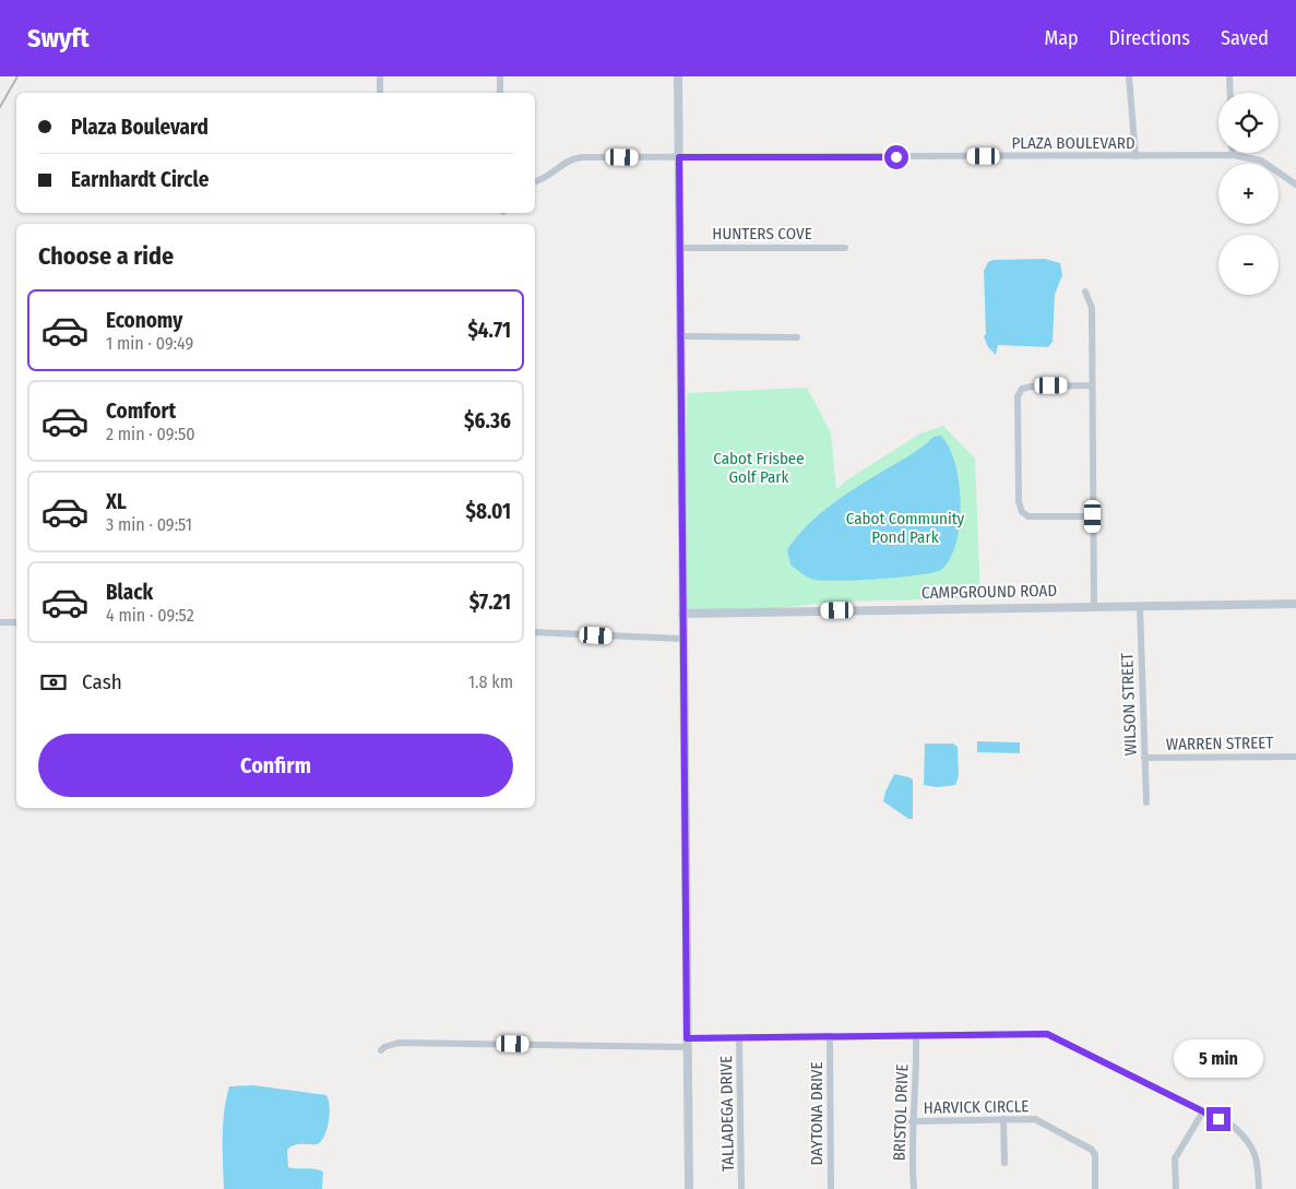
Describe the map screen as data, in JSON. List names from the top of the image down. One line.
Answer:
{"streets":{"street":["PLAZA BOULEVARD","HUNTERS COVE","CAMPGROUND ROAD","WILSON STREET","WARREN STREET","HARVICK CIRCLE","BRISTOL DRIVE","TALLADEGA DRIVE","DAYTONA DRIVE"]},"crossings":[["CAMPGROUND ROAD","WILSON STREET"],["WILSON STREET","WARREN STREET"],["HARVICK CIRCLE","BRISTOL DRIVE"]],"parks":["Cabot Frisbee Golf Park","Cabot Community Pond Park"],"page":{"header":"Swyft","nav":["Map","Directions","Saved"],"map_buttons":["+","−"],"banner":["Plaza Boulevard","Earnhardt Circle"],"heading":"Choose a ride","list":[{"name":"Economy","note":"1 min · 09:49","value":"$4.71"},{"name":"Comfort","note":"2 min · 09:50","value":"$6.36"},{"name":"XL","note":"3 min · 09:51","value":"$8.01"},{"name":"Black","note":"4 min · 09:52","value":"$7.21"}],"pay":["Cash","1.8 km"],"buttons":"Confirm","bubble":"5 min"}}
